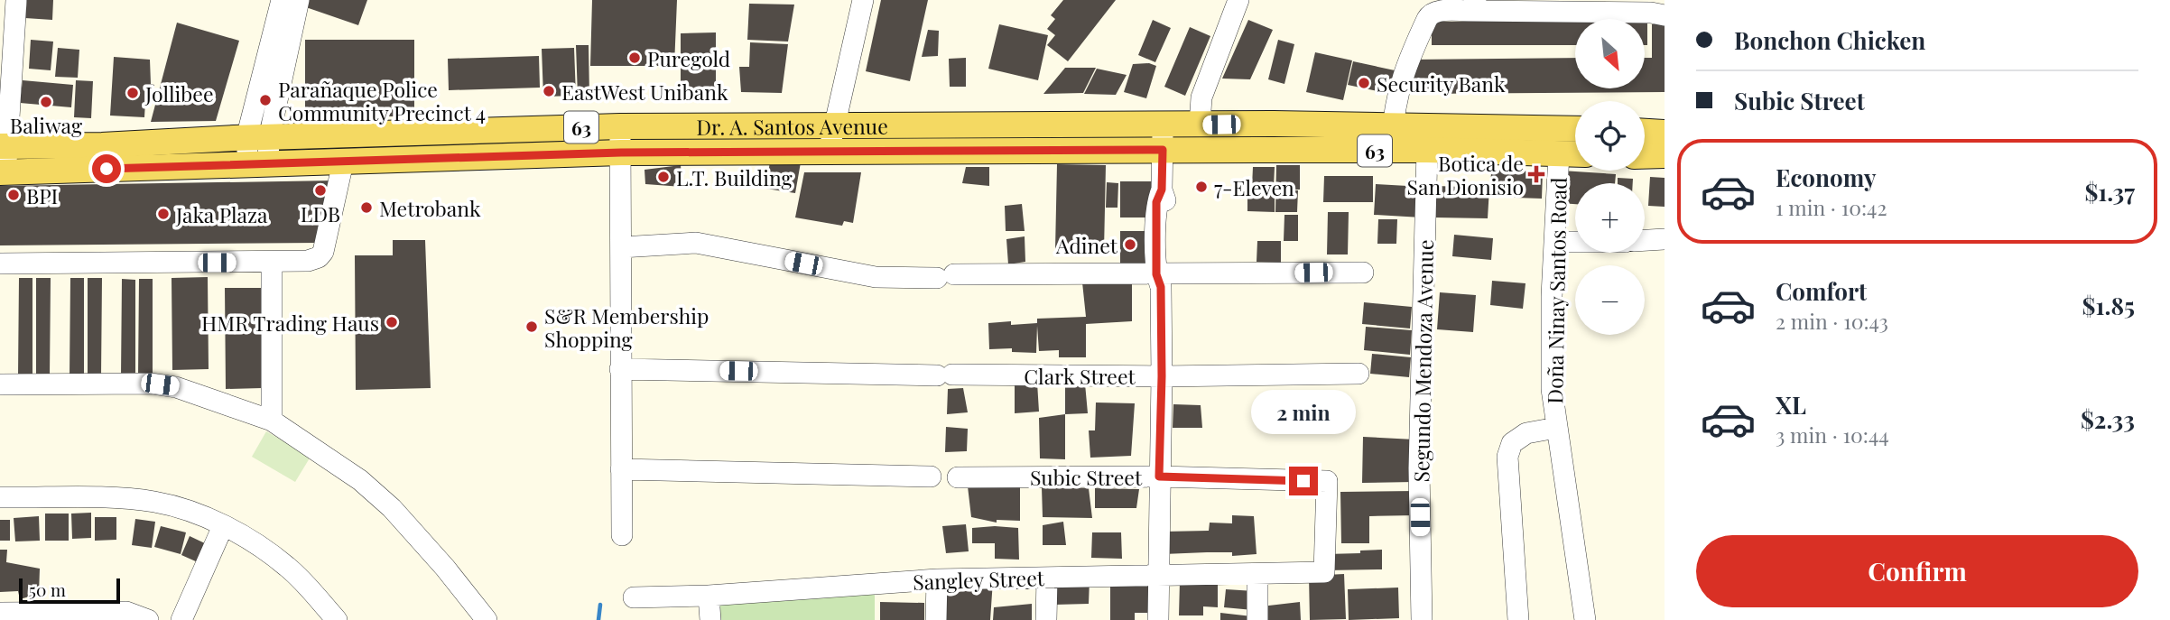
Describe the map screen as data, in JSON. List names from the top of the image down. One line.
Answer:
{"streets":{"main road":["Dr. A. Santos Avenue","63"],"street":["Doña Ninay Santos Road","Segundo Mendoza Avenue","Clark Street","Subic Street","Sangley Street"]},"crossings":[["Dr. A. Santos Avenue","Doña Ninay Santos Road"],["Dr. A. Santos Avenue","Segundo Mendoza Avenue"],["Subic Street","Sangley Street"]],"places":{"other":["Puregold","Security Bank","EastWest Unibank","Jollibee","Parañaque Police Community Precinct 4","Baliwag","L.T. Building","7-Eleven","LDB","BPI","Metrobank","Jaka Plaza","Adinet","HMR Trading Haus","S&R Membership Shopping"],"health":["Botica de San Dionisio"]},"scale_bar":"50 m","north":"bottom right","page":{"banner":["Bonchon Chicken","Subic Street"],"map_buttons":["+","−"],"list":[{"name":"Economy","note":"1 min · 10:42","value":"$1.37"},{"name":"Comfort","note":"2 min · 10:43","value":"$1.85"},{"name":"XL","note":"3 min · 10:44","value":"$2.33"}],"bubble":"2 min","buttons":"Confirm","scale":"50 m"}}
